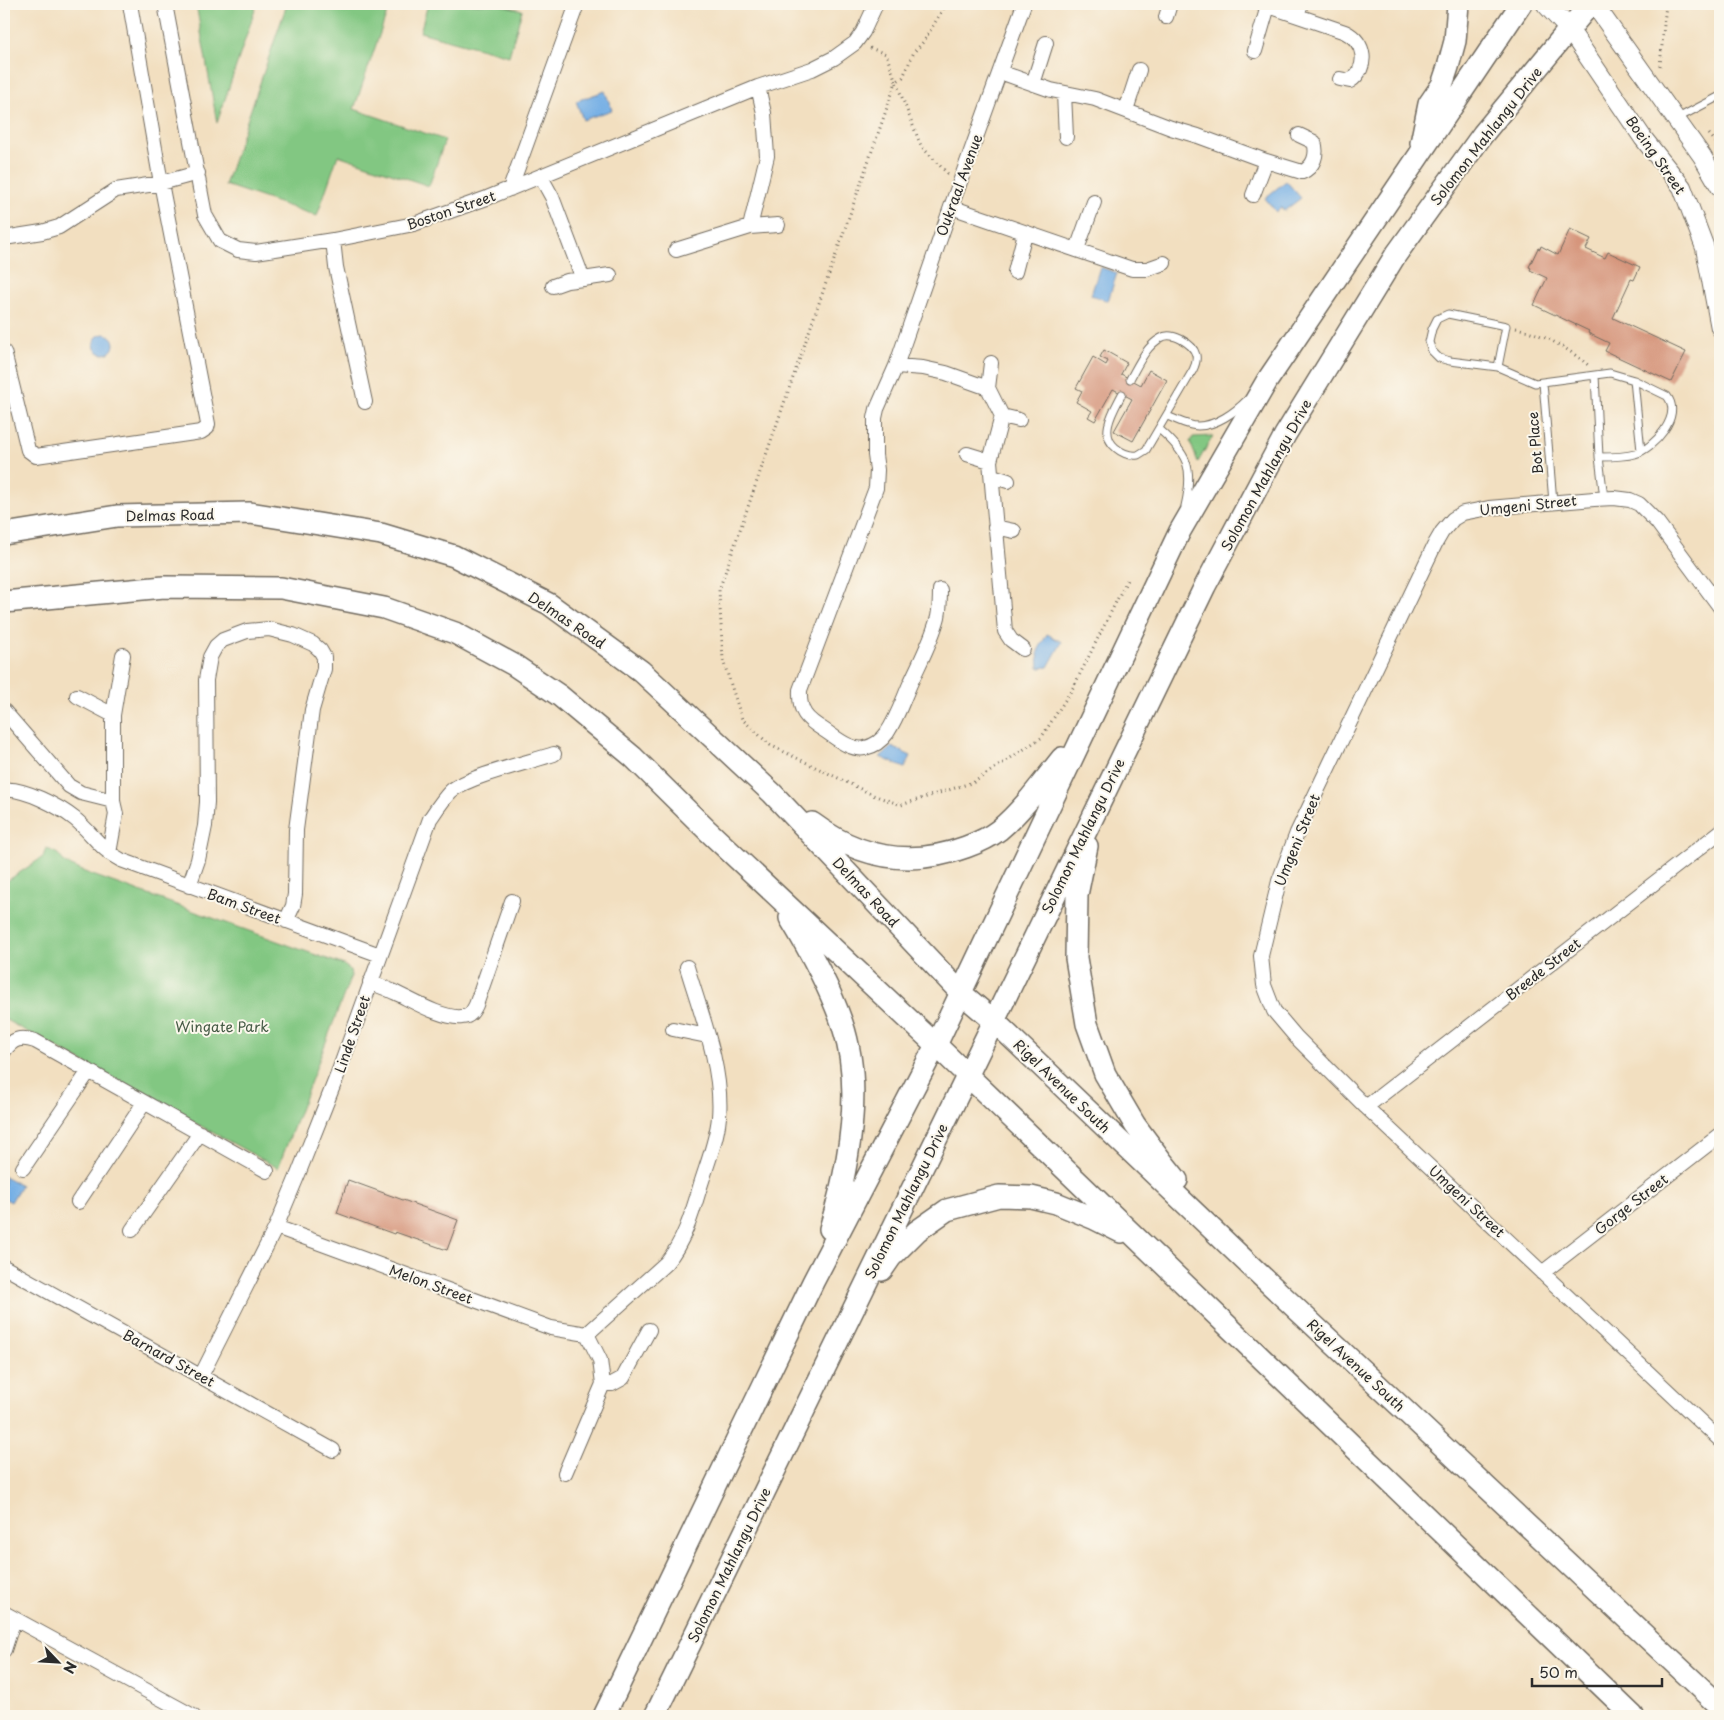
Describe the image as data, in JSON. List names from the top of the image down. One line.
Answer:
{"streets":{"main road":["Solomon Mahlangu Drive","Boeing Street","Delmas Road","Rigel Avenue South"],"street":["Oukraal Avenue","Boston Street","Umgeni Street","Bam Street","Breede Street","Linde Street","Gorge Street","Melon Street","Barnard Street"],"lane":["Bot Place"]},"crossings":[["Solomon Mahlangu Drive","Boeing Street"],["Solomon Mahlangu Drive","Delmas Road"],["Solomon Mahlangu Drive","Rigel Avenue South"],["Bot Place","Umgeni Street"],["Umgeni Street","Breede Street"],["Umgeni Street","Gorge Street"],["Delmas Road","Rigel Avenue South"],["Bam Street","Linde Street"],["Linde Street","Melon Street"],["Linde Street","Barnard Street"]],"parks":["Wingate Park"],"scale_bar":"50 m","north":"bottom right"}
